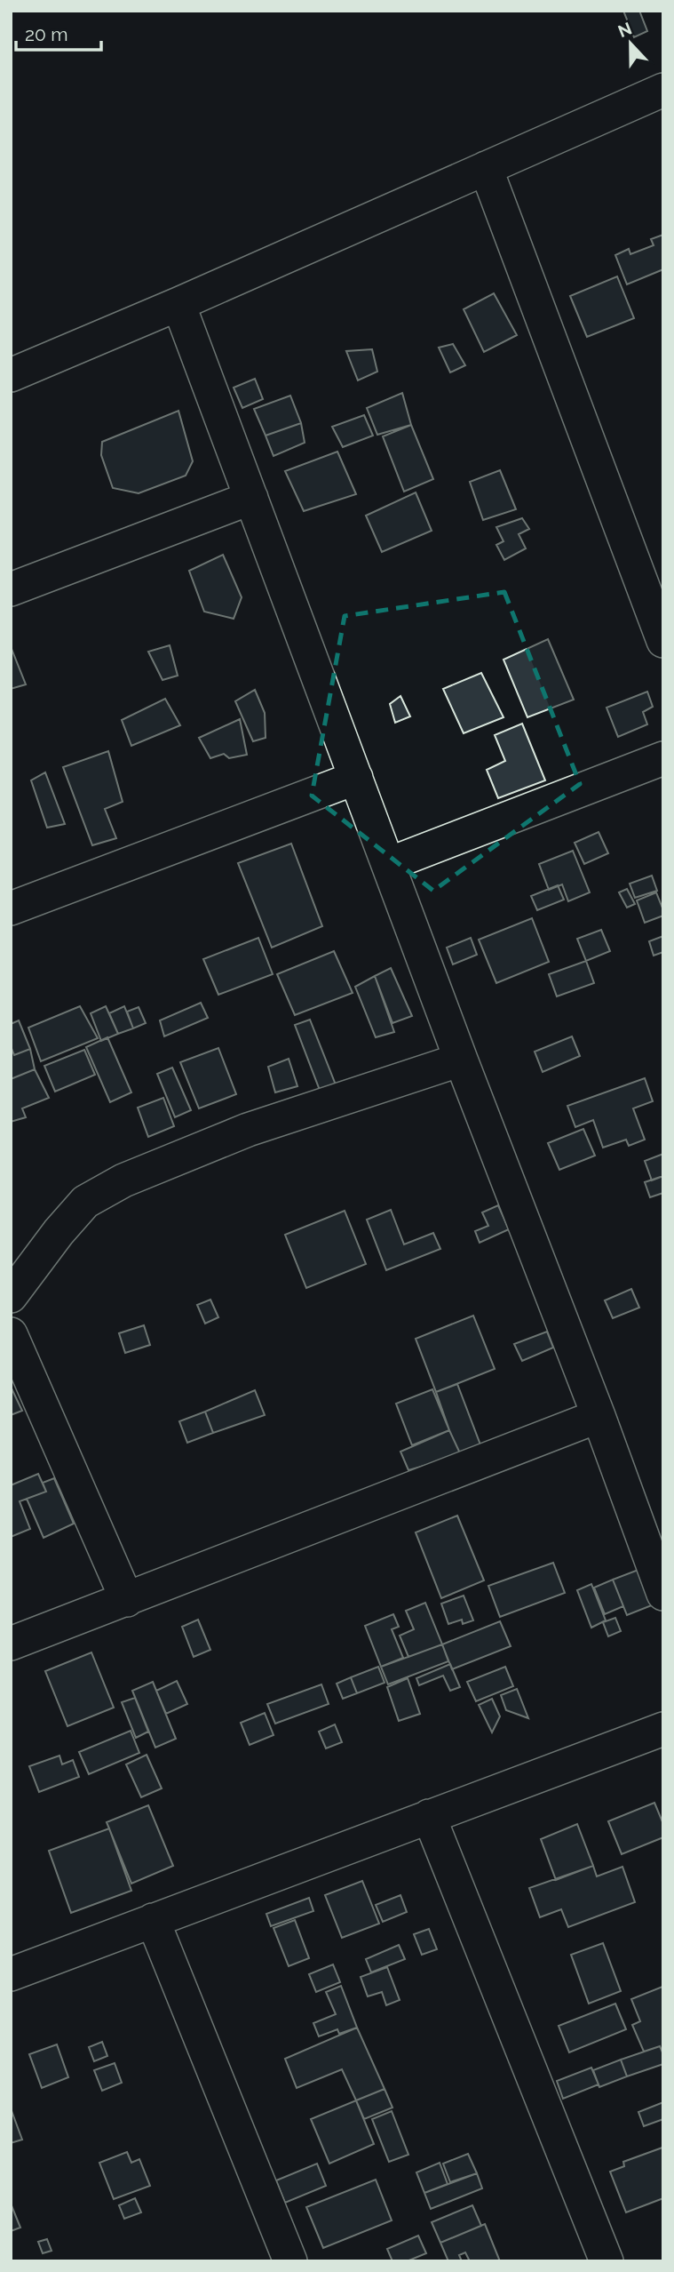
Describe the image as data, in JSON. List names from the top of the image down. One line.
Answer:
{"scale_bar":"20 m","north":"top"}
